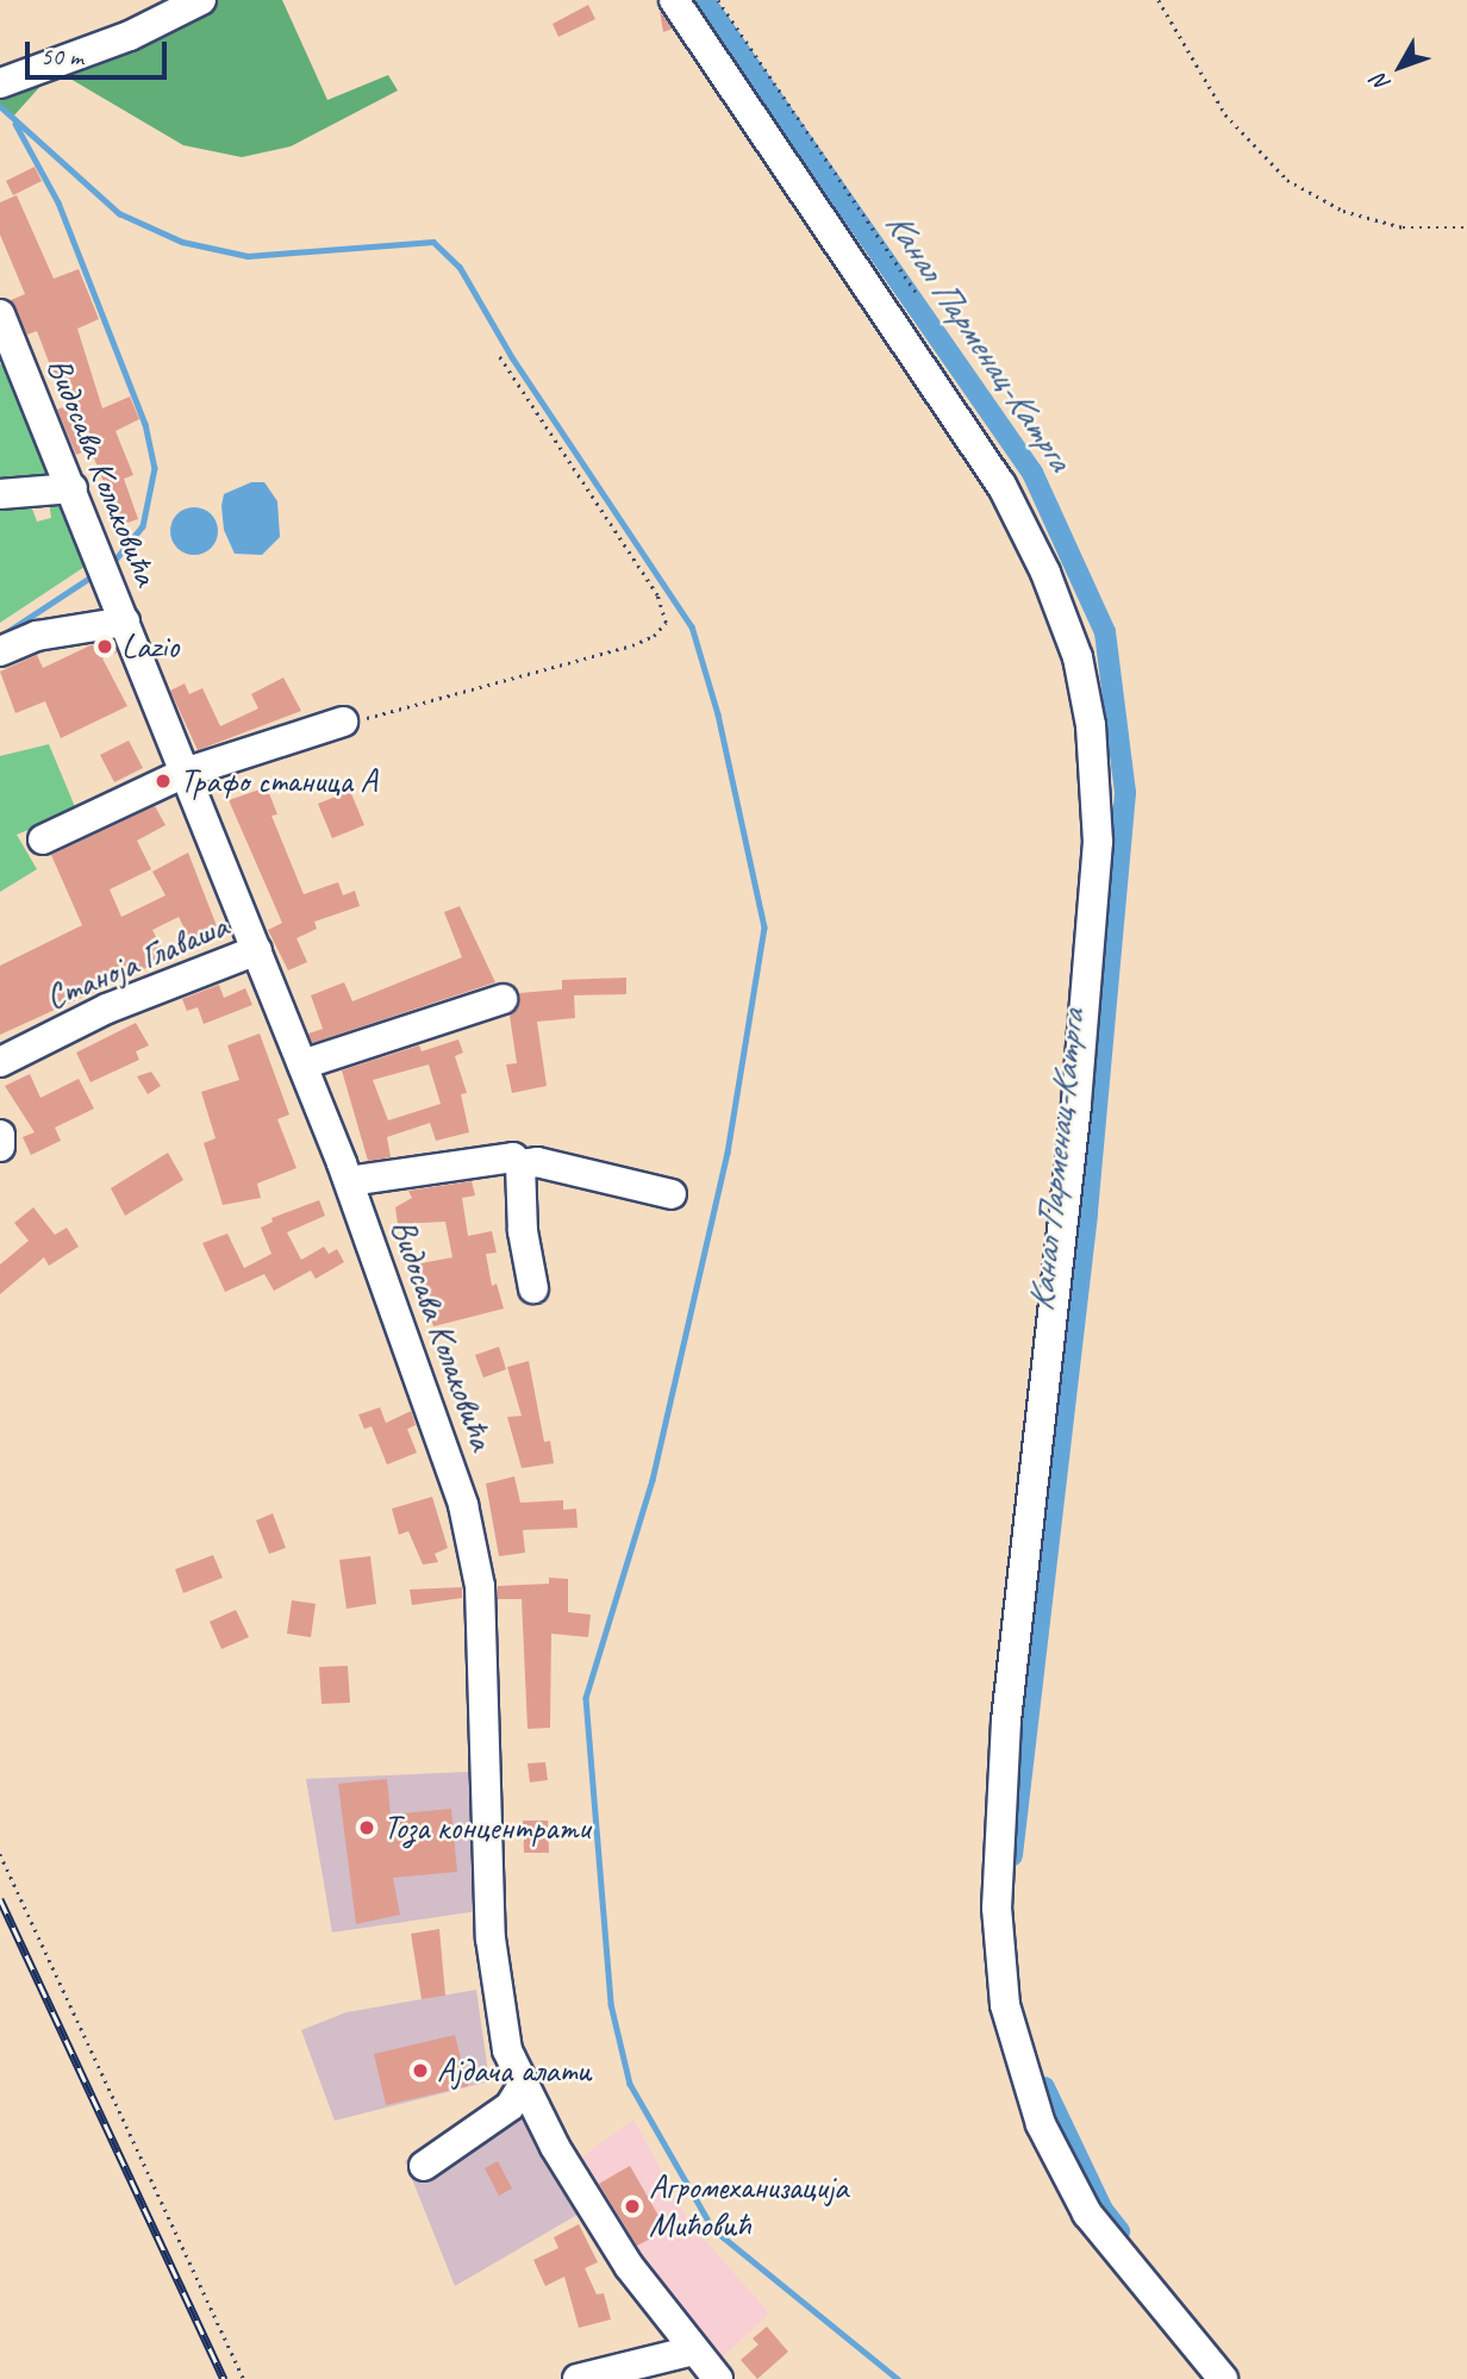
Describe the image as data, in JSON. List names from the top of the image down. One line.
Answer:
{"streets":{"street":["Видосава Колаковића","Станоја Главаша"]},"crossings":[["Видосава Колаковића","Станоја Главаша"]],"water":["Канал Парменац-Катрга"],"places":["Lazio","Трафо станица А","Тоза концентрати","Ајдача алати","Агромеханизација Мићовић"],"scale_bar":"50 m","north":"bottom left"}
